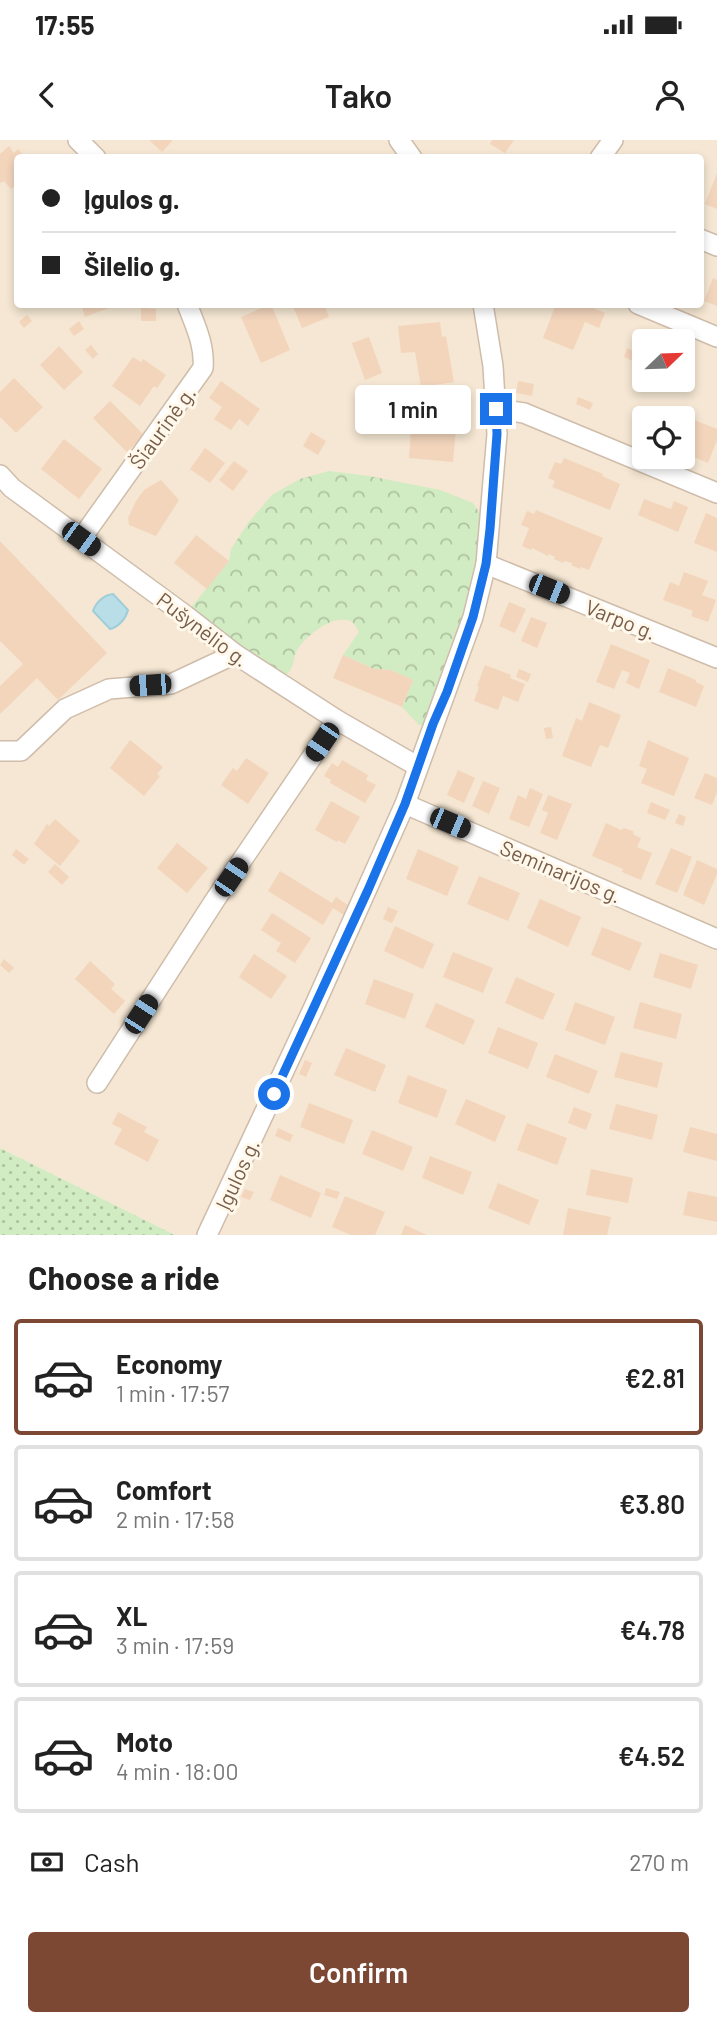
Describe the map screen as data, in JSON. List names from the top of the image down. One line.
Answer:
{"streets":{"street":["Šiaurinė g.","Varpo g.","Pušynėlio g.","Seminarijos g.","Įgulos g."]},"crossings":[["Šiaurinė g.","Pušynėlio g."],["Varpo g.","Įgulos g."],["Pušynėlio g.","Įgulos g."],["Seminarijos g.","Įgulos g."]],"north":"top right","page":{"status":"17:55","header":"Tako","banner":["Įgulos g.","Šilelio g."],"bubble":"1 min","heading":"Choose a ride","list":[{"name":"Economy","note":"1 min · 17:57","value":"€2.81"},{"name":"Comfort","note":"2 min · 17:58","value":"€3.80"},{"name":"XL","note":"3 min · 17:59","value":"€4.78"},{"name":"Moto","note":"4 min · 18:00","value":"€4.52"}],"pay":["Cash","270 m"],"buttons":"Confirm"}}
